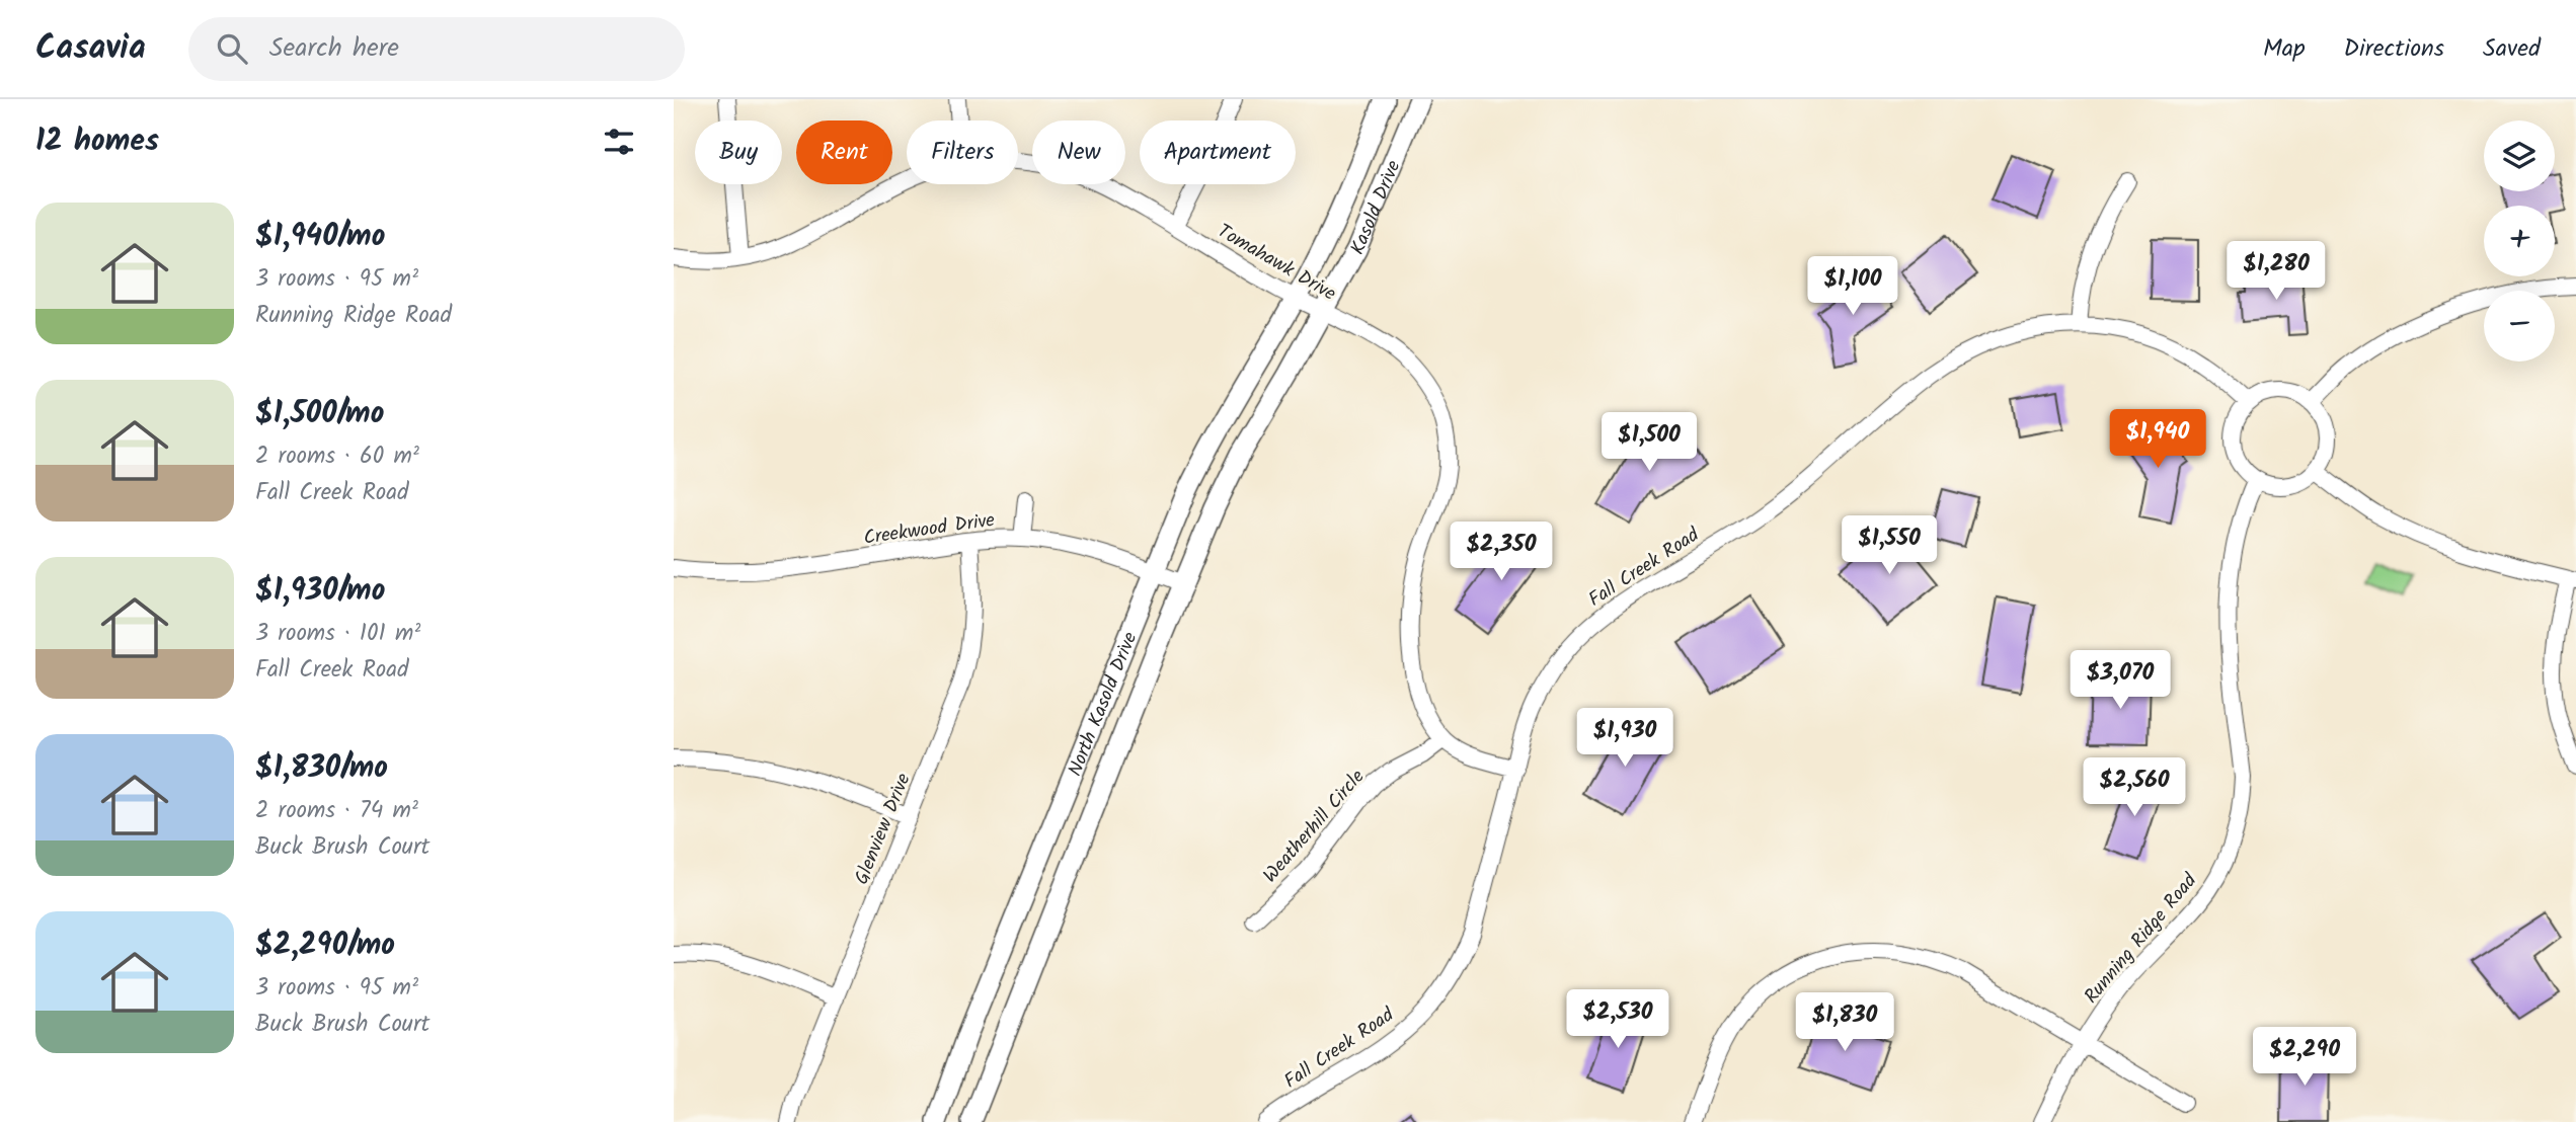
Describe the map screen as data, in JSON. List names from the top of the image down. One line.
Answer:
{"streets":{"main road":["Kasold Drive","North Kasold Drive"],"street":["Tomahawk Drive","Creekwood Drive","Fall Creek Road","Weatherhill Circle","Glenview Drive","Running Ridge Road"]},"crossings":[["Kasold Drive","Tomahawk Drive"],["Kasold Drive","North Kasold Drive"],["Tomahawk Drive","Fall Creek Road"],["Tomahawk Drive","North Kasold Drive"],["Tomahawk Drive","Weatherhill Circle"],["Creekwood Drive","North Kasold Drive"],["Creekwood Drive","Glenview Drive"],["Fall Creek Road","Running Ridge Road"]],"page":{"header":"Casavia","search":"Search here","nav":["Map","Directions","Saved"],"heading":"12 homes","map_buttons":["+","−"],"chip":["Buy","Rent","Filters","New","Apartment"],"list":[{"name":"$1,940/mo","note":"3 rooms · 95 m² · Running Ridge Road"},{"name":"$1,500/mo","note":"2 rooms · 60 m² · Fall Creek Road"},{"name":"$1,930/mo","note":"3 rooms · 101 m² · Fall Creek Road"},{"name":"$1,830/mo","note":"2 rooms · 74 m² · Buck Brush Court"},{"name":"$2,290/mo","note":"3 rooms · 95 m² · Buck Brush Court"}],"price":["$1,280","$1,100","$1,940","$1,500","$1,550","$2,350","$3,070","$1,930","$2,560","$2,530","$1,830","$2,290"]}}
